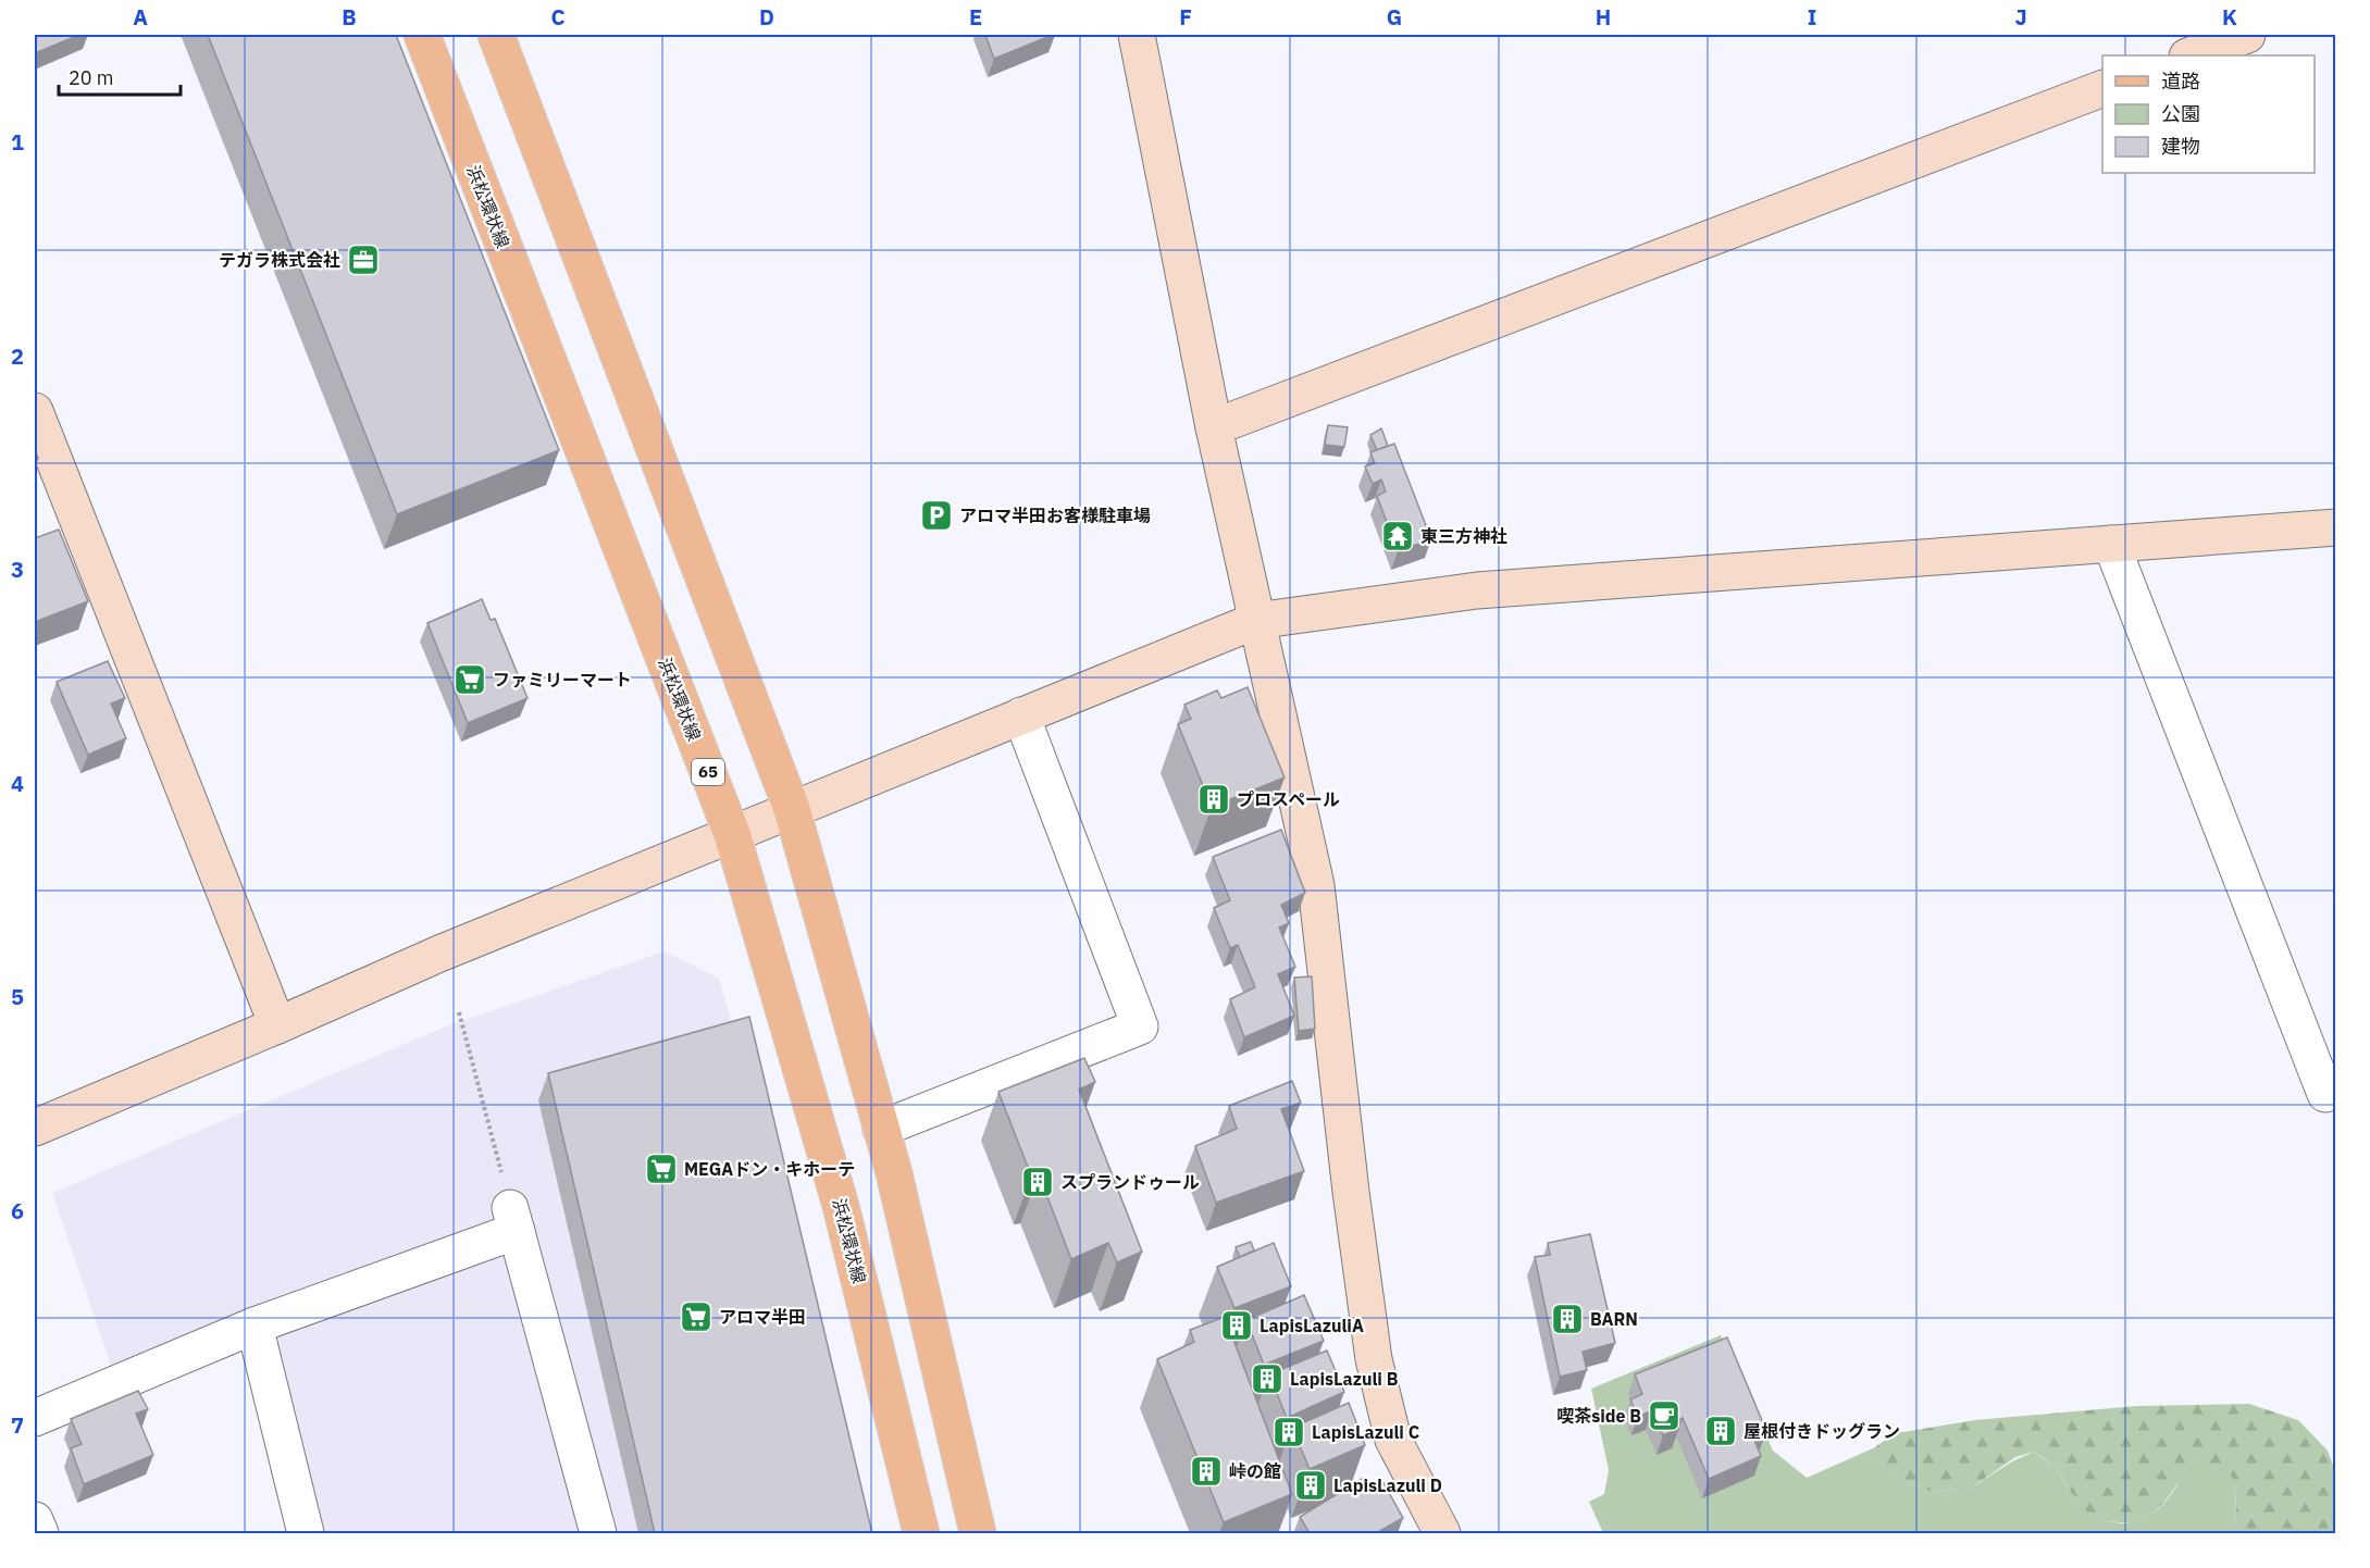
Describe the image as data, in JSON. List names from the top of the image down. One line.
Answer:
{"streets":{"main road":["浜松環状線","65"]},"places":{"office":["テガラ株式会社"],"parking":["アロマ半田お客様駐車場"],"temple":["東三方神社"],"supermarket":["ファミリーマート","MEGAドン・キホーテ","アロマ半田"],"building":["プロスペール","スプランドゥール","BARN","LapisLazuliA","LapisLazuli B","屋根付きドッグラン","LapisLazuli C","峠の館","LapisLazuli D"],"cafe":["喫茶side B"]},"legend":["道路","公園","建物"],"scale_bar":"20 m","grid":{"columns":["A","B","C","D","E","F","G","H","I","J","K"],"rows":["1","2","3","4","5","6","7"]}}
